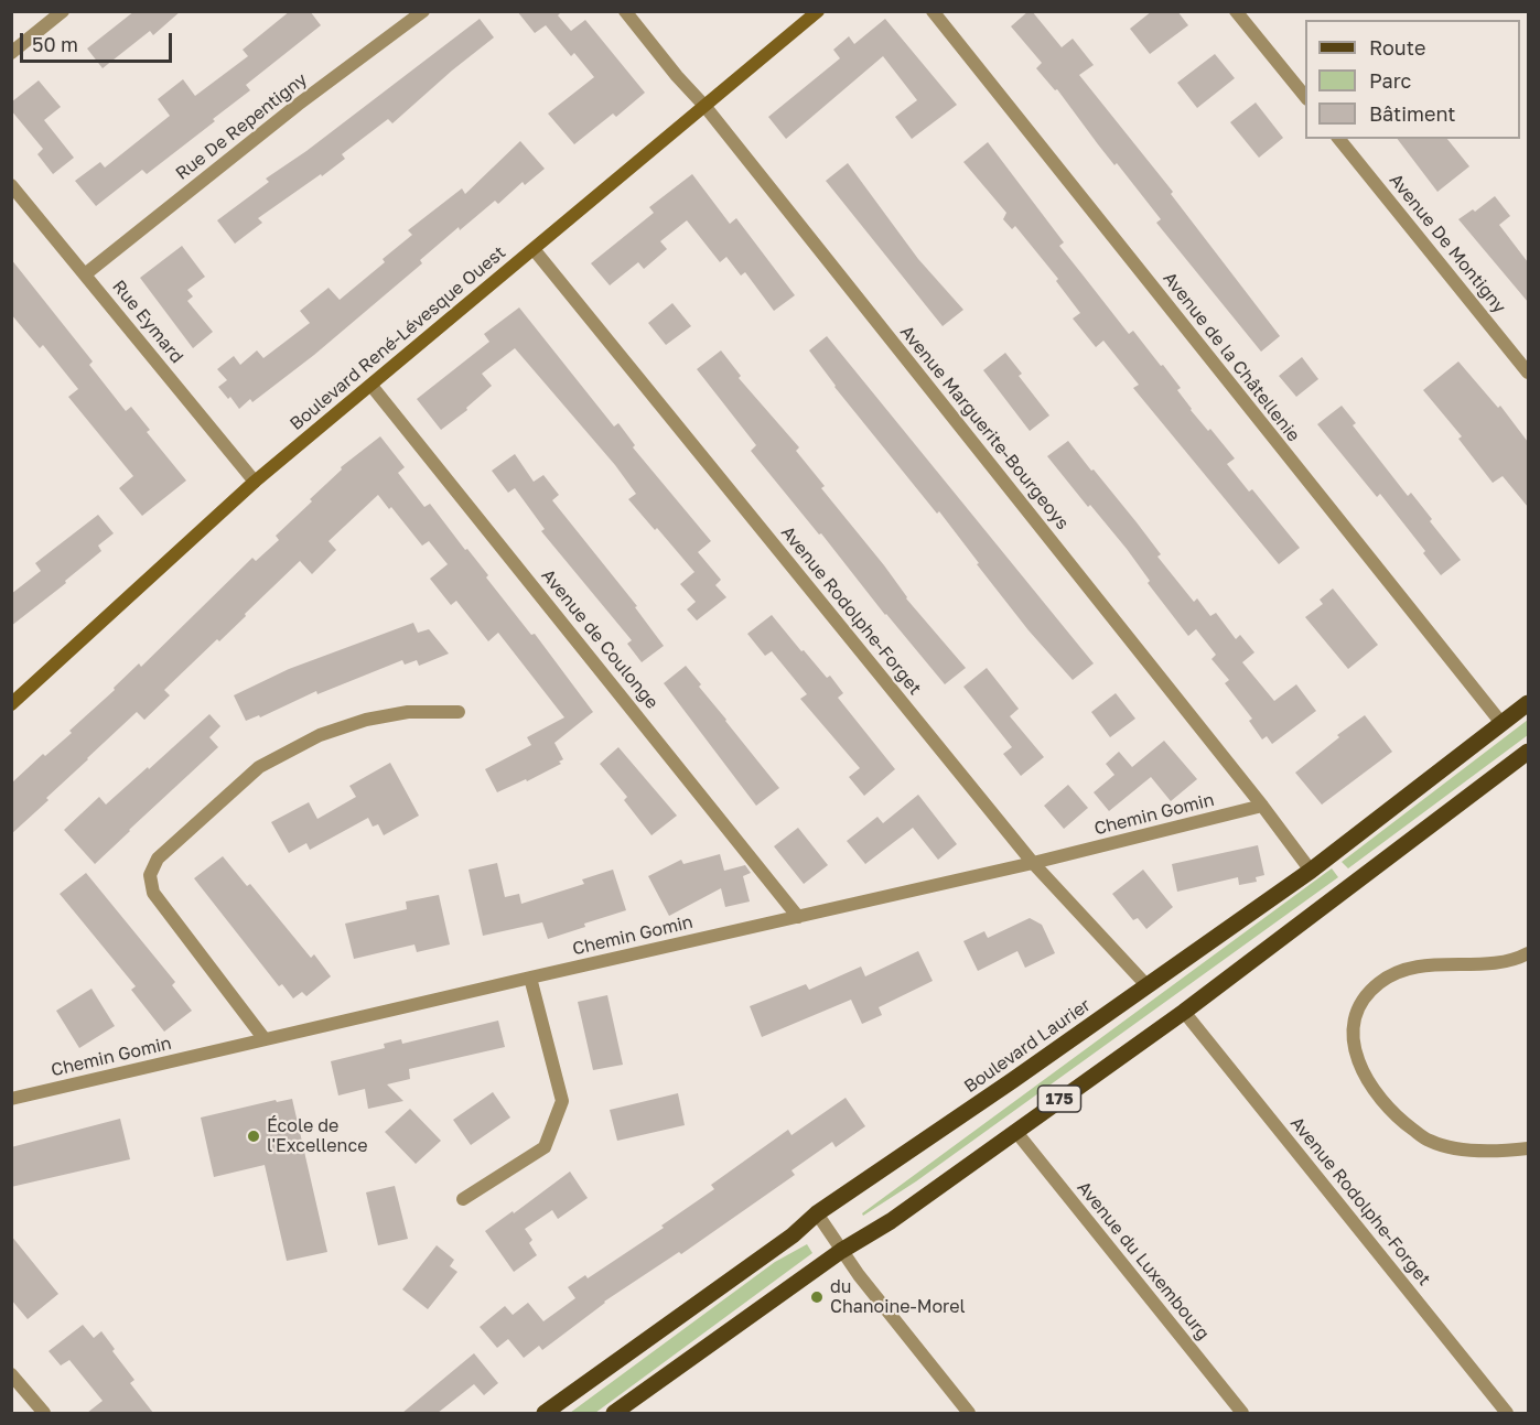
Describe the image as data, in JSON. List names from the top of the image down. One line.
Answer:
{"streets":{"main road":["Boulevard René-Lévesque Ouest","Boulevard Laurier","175"],"street":["Rue De Repentigny","Avenue De Montigny","Rue Eymard","Avenue de la Châtellenie","Avenue Marguerite-Bourgeoys","Avenue Rodolphe-Forget","Avenue de Coulonge","Chemin Gomin","Avenue du Luxembourg"]},"crossings":[["Rue De Repentigny","Rue Eymard"],["Rue Eymard","Boulevard René-Lévesque Ouest"],["Boulevard René-Lévesque Ouest","Avenue Marguerite-Bourgeoys"],["Boulevard René-Lévesque Ouest","Avenue Rodolphe-Forget"],["Boulevard René-Lévesque Ouest","Avenue de Coulonge"],["Avenue de la Châtellenie","Boulevard Laurier"],["Avenue Marguerite-Bourgeoys","Chemin Gomin"],["Avenue Marguerite-Bourgeoys","Boulevard Laurier"],["Avenue Rodolphe-Forget","Chemin Gomin"],["Avenue Rodolphe-Forget","Boulevard Laurier"],["Avenue Rodolphe-Forget","175"],["Avenue de Coulonge","Chemin Gomin"],["175","Avenue du Luxembourg"]],"places":["École de l'Excellence","du Chanoine-Morel"],"legend":["Route","Parc","Bâtiment"],"scale_bar":"50 m"}
